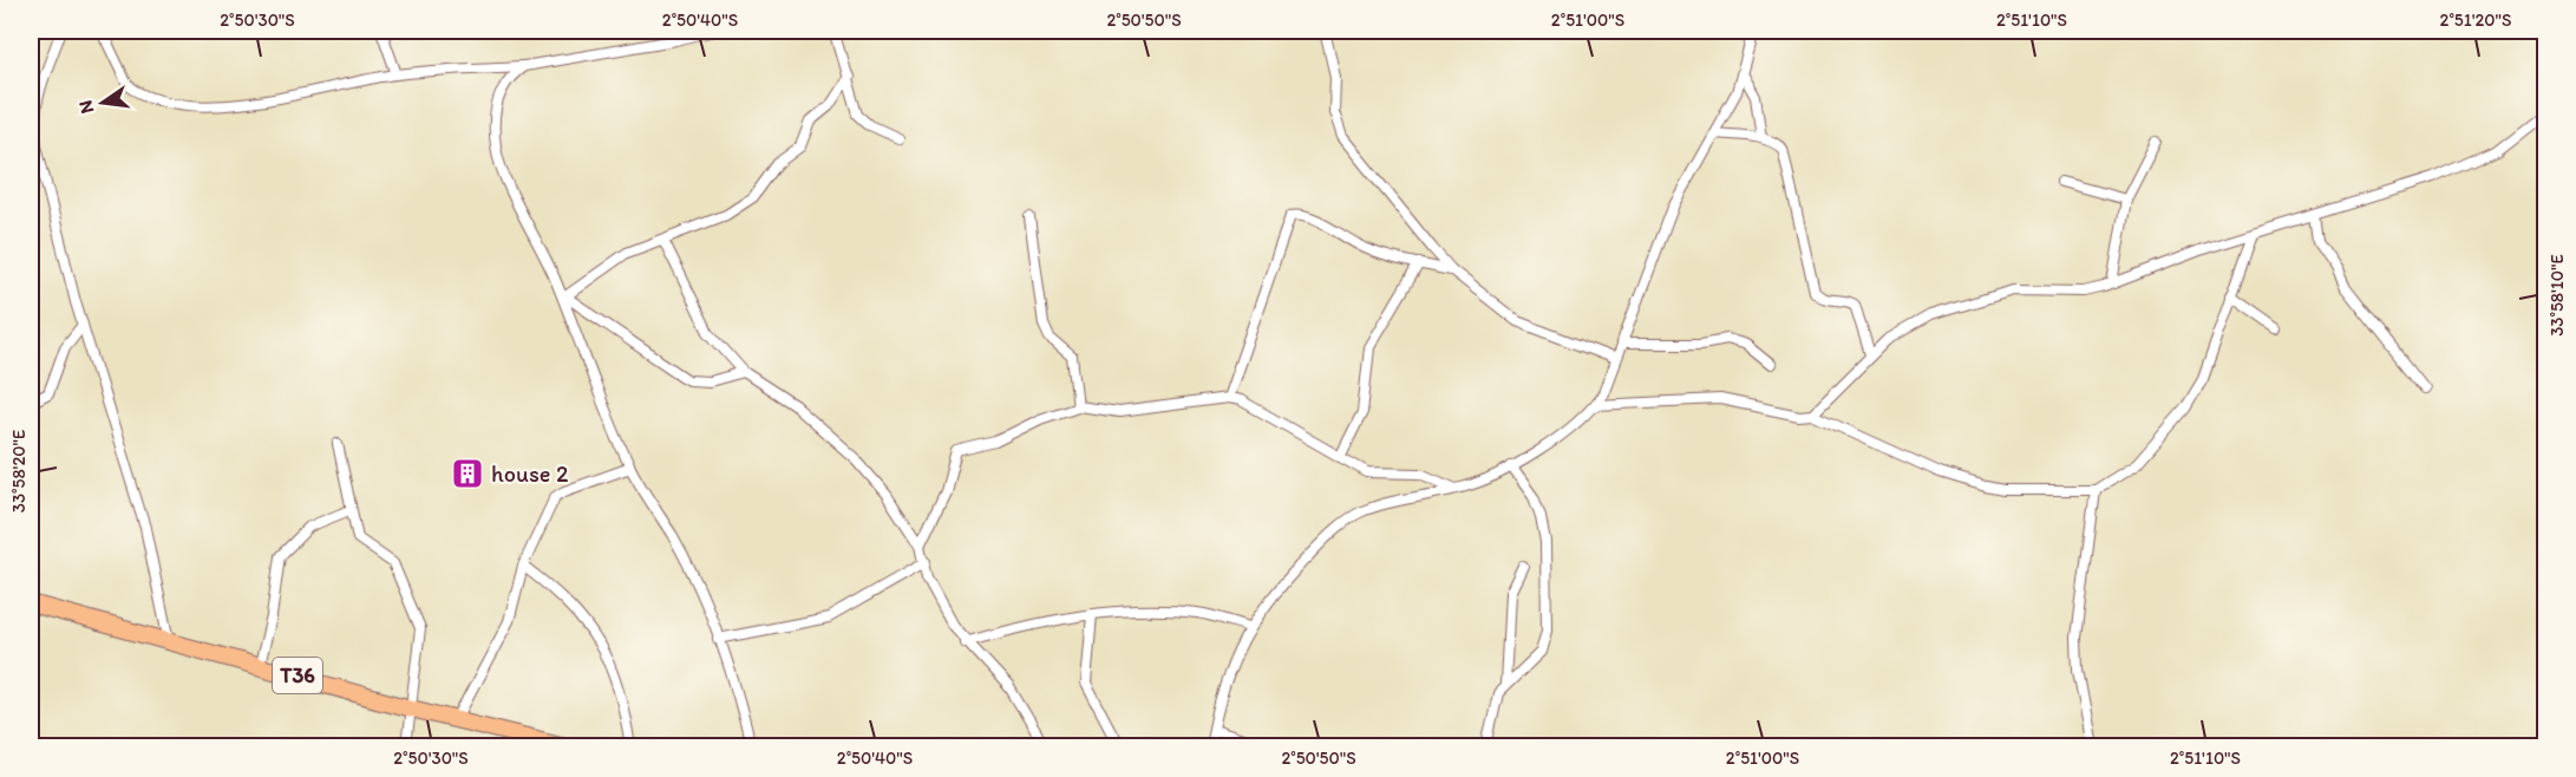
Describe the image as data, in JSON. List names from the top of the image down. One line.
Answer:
{"streets":{"highway":["T36"]},"places":{"building":["house 2"]},"north":"left","coordinates":["2°50'30\"S","2°50'40\"S","2°50'50\"S","2°51'00\"S","2°51'10\"S","2°51'20\"S","33°58'10\"E","33°58'20\"E"]}
